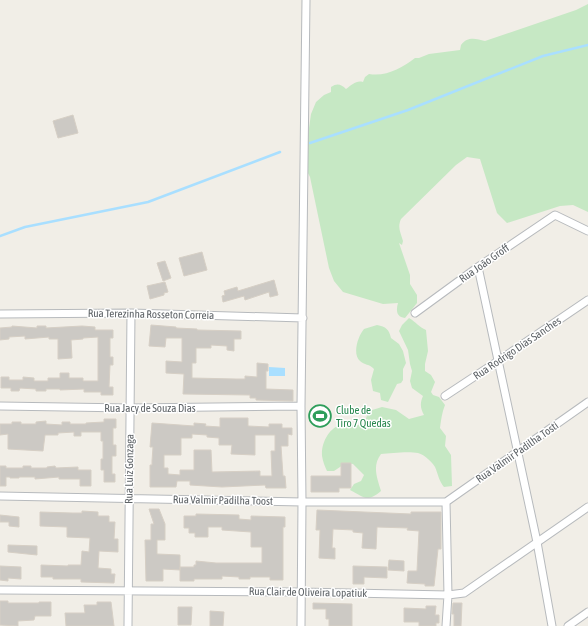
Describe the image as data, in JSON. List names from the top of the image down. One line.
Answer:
{"streets":{"street":["Rua João Groff","Rua Terezinha Rosseton Correia","Rua Rodrigo Dias Sanches","Rua Jacy de Souza Dias","Rua Valmir Padilha Tosti","Rua Luiz Gonzaga","Rua Valmir Padilha Toost","Rua Clair de Oliveira Lopatiuk"]},"crossings":[["Rua Terezinha Rosseton Correia","Rua Luiz Gonzaga"],["Rua Jacy de Souza Dias","Rua Luiz Gonzaga"],["Rua Valmir Padilha Tosti","Rua Valmir Padilha Toost"],["Rua Luiz Gonzaga","Rua Valmir Padilha Toost"],["Rua Luiz Gonzaga","Rua Clair de Oliveira Lopatiuk"]],"places":{"sports":["Clube de Tiro 7 Quedas"]}}
